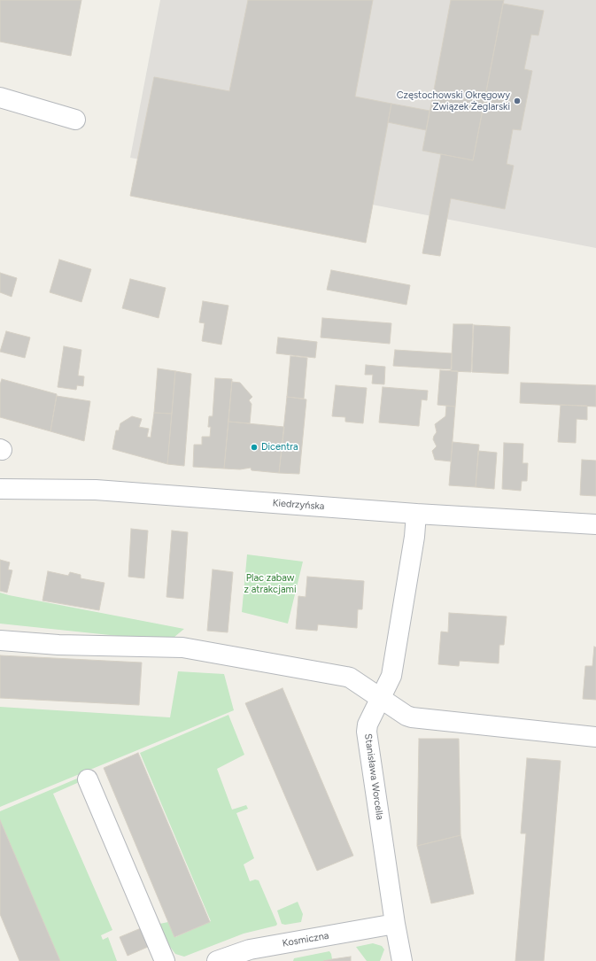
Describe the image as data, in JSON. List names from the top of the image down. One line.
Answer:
{"streets":{"street":["Kiedrzyńska","Stanisława Worcella","Kosmiczna"]},"crossings":[["Kiedrzyńska","Stanisława Worcella"],["Stanisława Worcella","Kosmiczna"]],"parks":["Plac zabaw z atrakcjami"],"places":["Częstochowski Okręgowy Związek Żeglarski","Dicentra"]}
